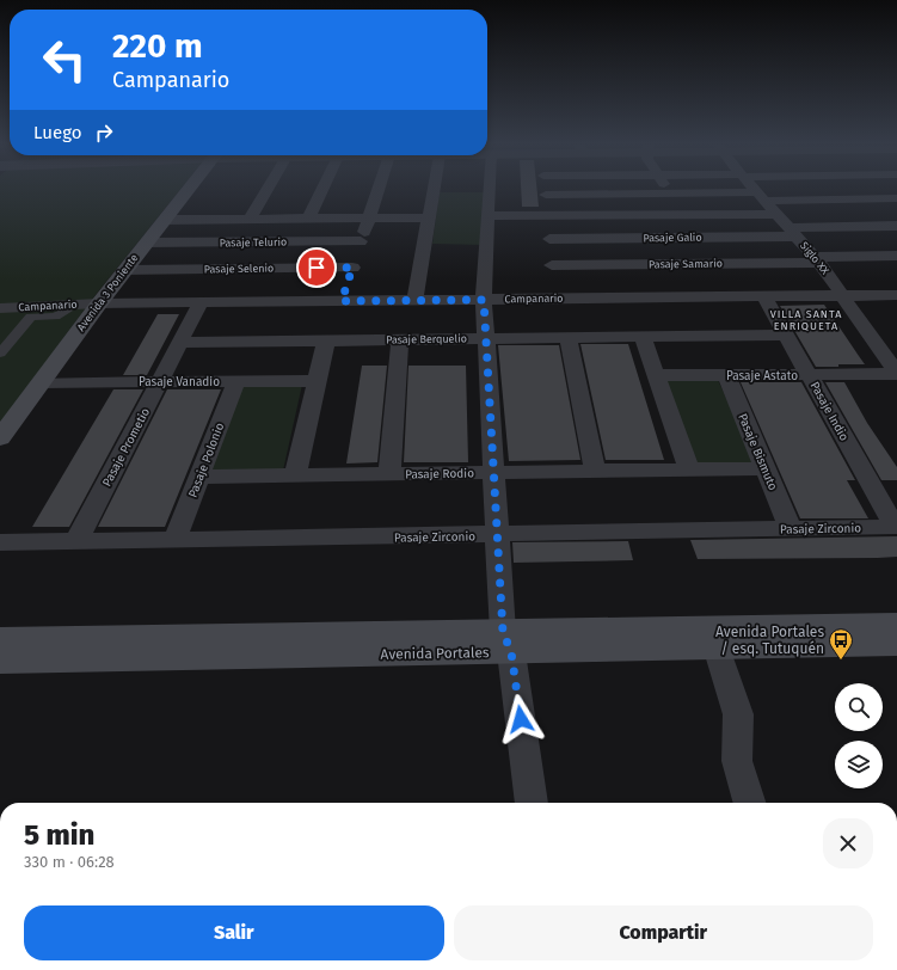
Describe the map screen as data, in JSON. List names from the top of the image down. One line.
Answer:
{"streets":{"main road":["Avenida 3 Poniente","Avenida Portales"],"street":["Pasaje Galio","Pasaje Telurio","Siglo XX","Pasaje Samario","Pasaje Selenio","Campanario","Pasaje Berquelio","Pasaje Astato","Pasaje Vanadio","Pasaje Indio","Pasaje Prometio","Pasaje Bismuto","Pasaje Polonio","Pasaje Rodio","Pasaje Zirconio"]},"crossings":[["Pasaje Galio","Siglo XX"],["Pasaje Telurio","Avenida 3 Poniente"],["Siglo XX","Pasaje Samario"],["Siglo XX","Campanario"],["Siglo XX","Pasaje Astato"],["Pasaje Selenio","Avenida 3 Poniente"],["Avenida 3 Poniente","Campanario"],["Avenida 3 Poniente","Pasaje Vanadio"],["Campanario","Pasaje Indio"],["Campanario","Pasaje Prometio"],["Pasaje Berquelio","Pasaje Indio"],["Pasaje Berquelio","Pasaje Prometio"],["Pasaje Astato","Pasaje Indio"],["Pasaje Astato","Pasaje Bismuto"],["Pasaje Vanadio","Pasaje Prometio"],["Pasaje Vanadio","Pasaje Polonio"],["Pasaje Indio","Pasaje Zirconio"],["Pasaje Prometio","Pasaje Zirconio"],["Pasaje Bismuto","Pasaje Rodio"],["Pasaje Bismuto","Pasaje Zirconio"],["Pasaje Polonio","Pasaje Rodio"],["Pasaje Polonio","Pasaje Zirconio"]],"districts":["VILLA SANTA ENRIQUETA"],"places":{"bus stop":["Avenida Portales / esq. Tutuquén"]},"page":{"turn":["220 m","Campanario"],"then":"Luego","heading":["5 min","330 m · 06:28"],"buttons":["Salir","Compartir"]}}
